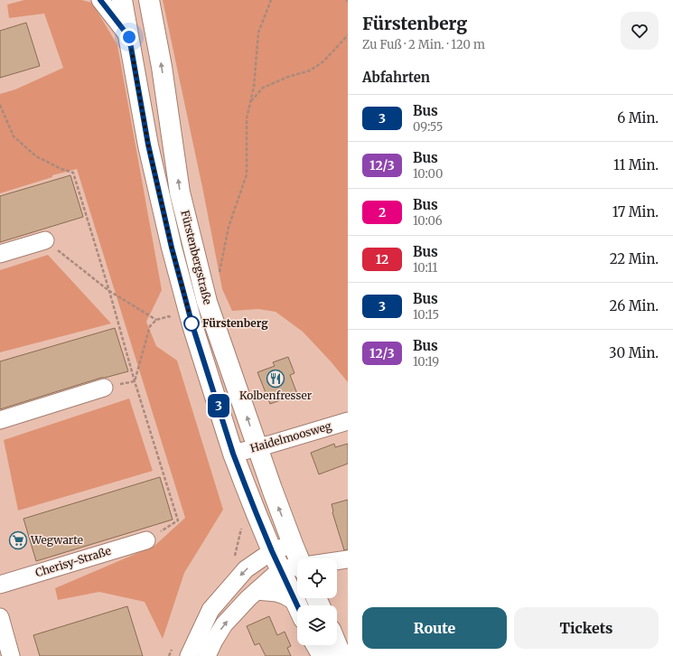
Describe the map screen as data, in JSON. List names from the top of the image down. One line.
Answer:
{"streets":{"main road":["Fürstenbergstraße"],"street":["Haidelmoosweg","Cherisy-Straße"]},"crossings":[["Fürstenbergstraße","Haidelmoosweg"]],"places":{"other":["Fürstenberg"],"restaurant":["Kolbenfresser"],"supermarket":["Wegwarte"]},"lines":["bus line 3"],"page":{"on_map":"3","heading":[["Fürstenberg","Zu Fuß · 2 Min. · 120 m"],"Abfahrten"],"list":[{"mark":"3","name":"Bus","note":"09:55","value":"6 Min."},{"mark":"12/3","name":"Bus","note":"10:00","value":"11 Min."},{"mark":"2","name":"Bus","note":"10:06","value":"17 Min."},{"mark":"12","name":"Bus","note":"10:11","value":"22 Min."},{"mark":"3","name":"Bus","note":"10:15","value":"26 Min."},{"mark":"12/3","name":"Bus","note":"10:19","value":"30 Min."}],"buttons":["Route","Tickets"]}}
